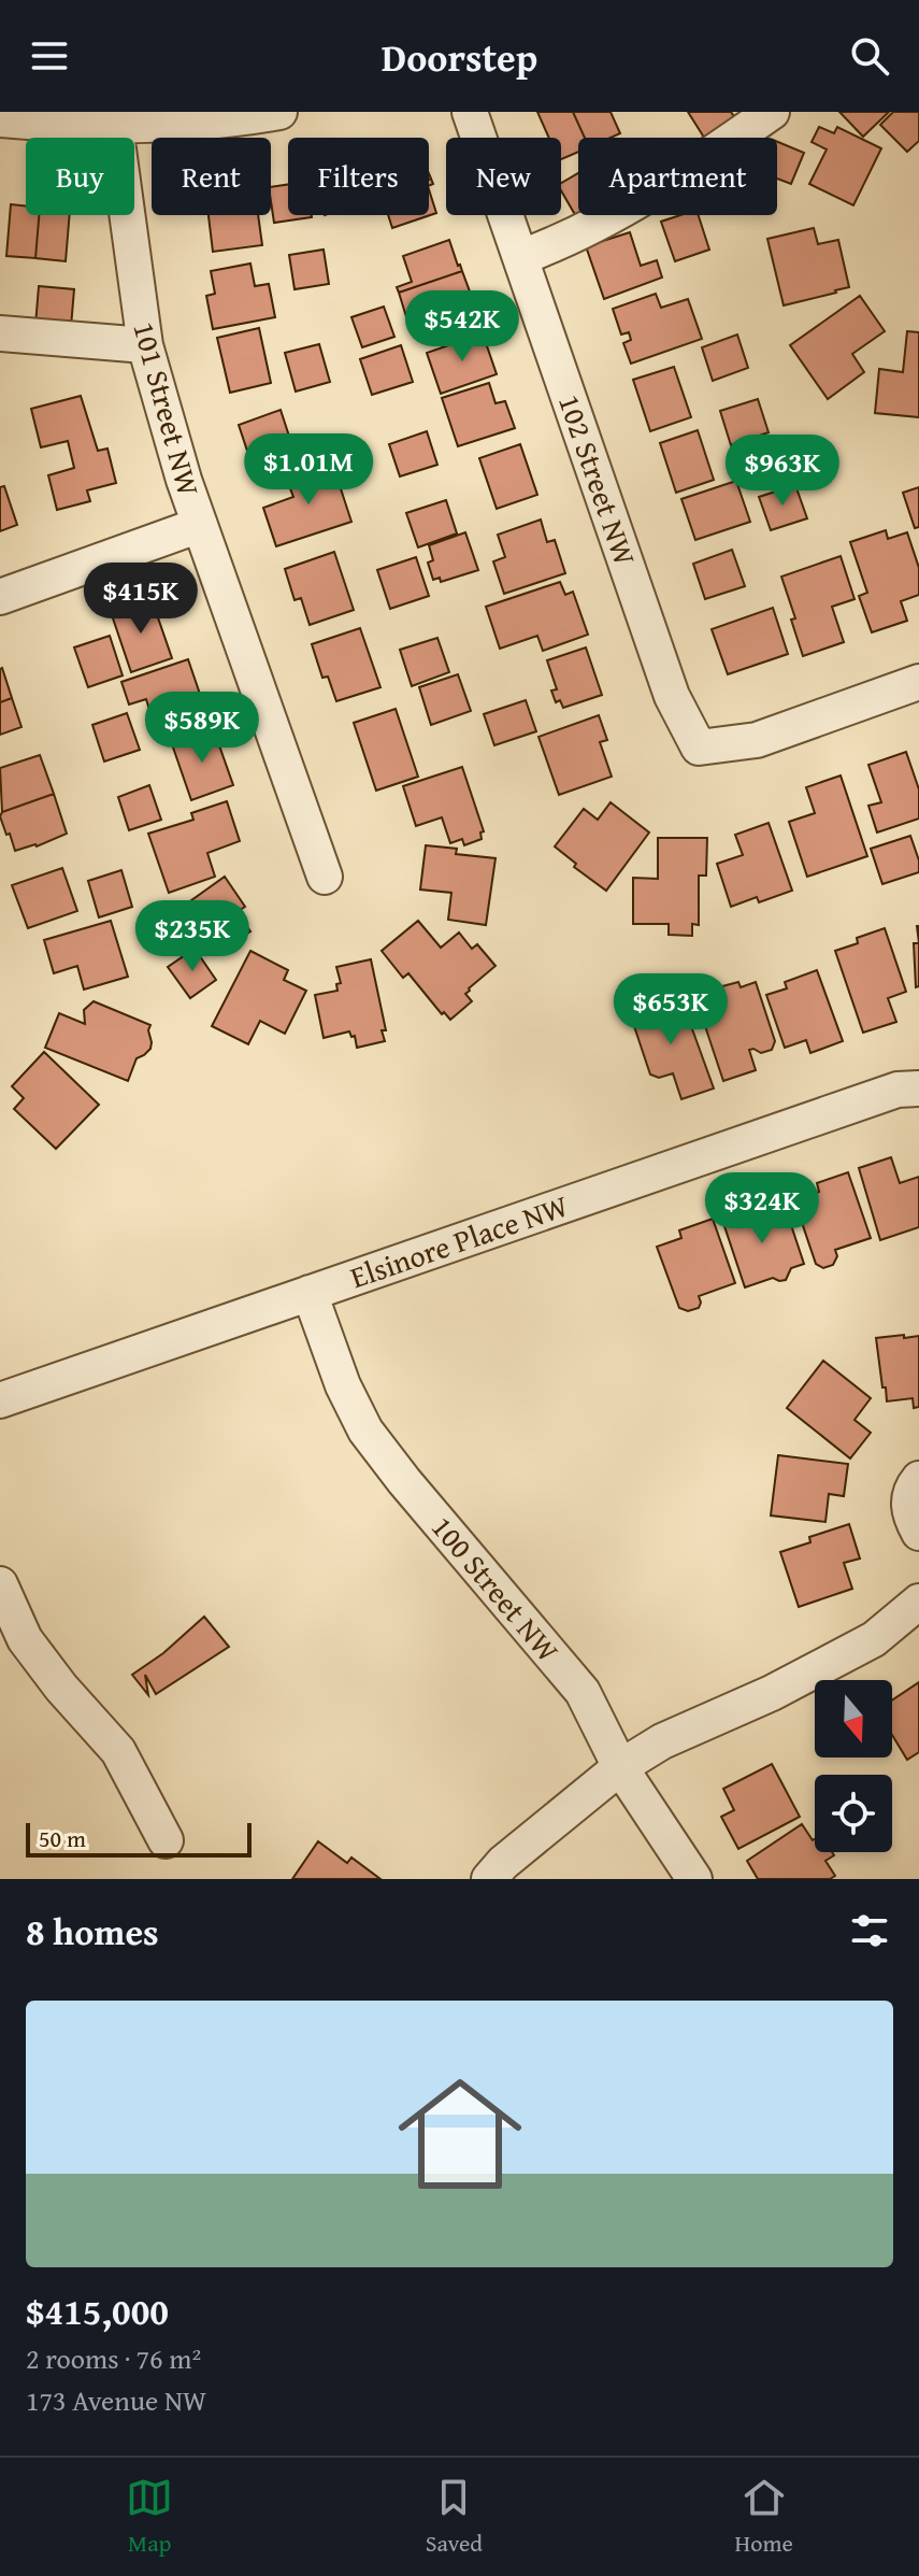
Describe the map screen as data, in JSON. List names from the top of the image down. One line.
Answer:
{"streets":{"street":["101 Street NW","102 Street NW","Elsinore Place NW","100 Street NW"]},"crossings":[["Elsinore Place NW","100 Street NW"]],"scale_bar":"50 m","north":"bottom","page":{"header":"Doorstep","chip":["Buy","Rent","Filters","New","Apartment"],"price":["$542K","$1.01M","$963K","$415K","$589K","$235K","$653K","$324K"],"scale":"50 m","heading":"8 homes","list":[{"name":"$415,000","note":"2 rooms · 76 m² · 173 Avenue NW"}],"tabs":["Map","Saved","Home"]}}
